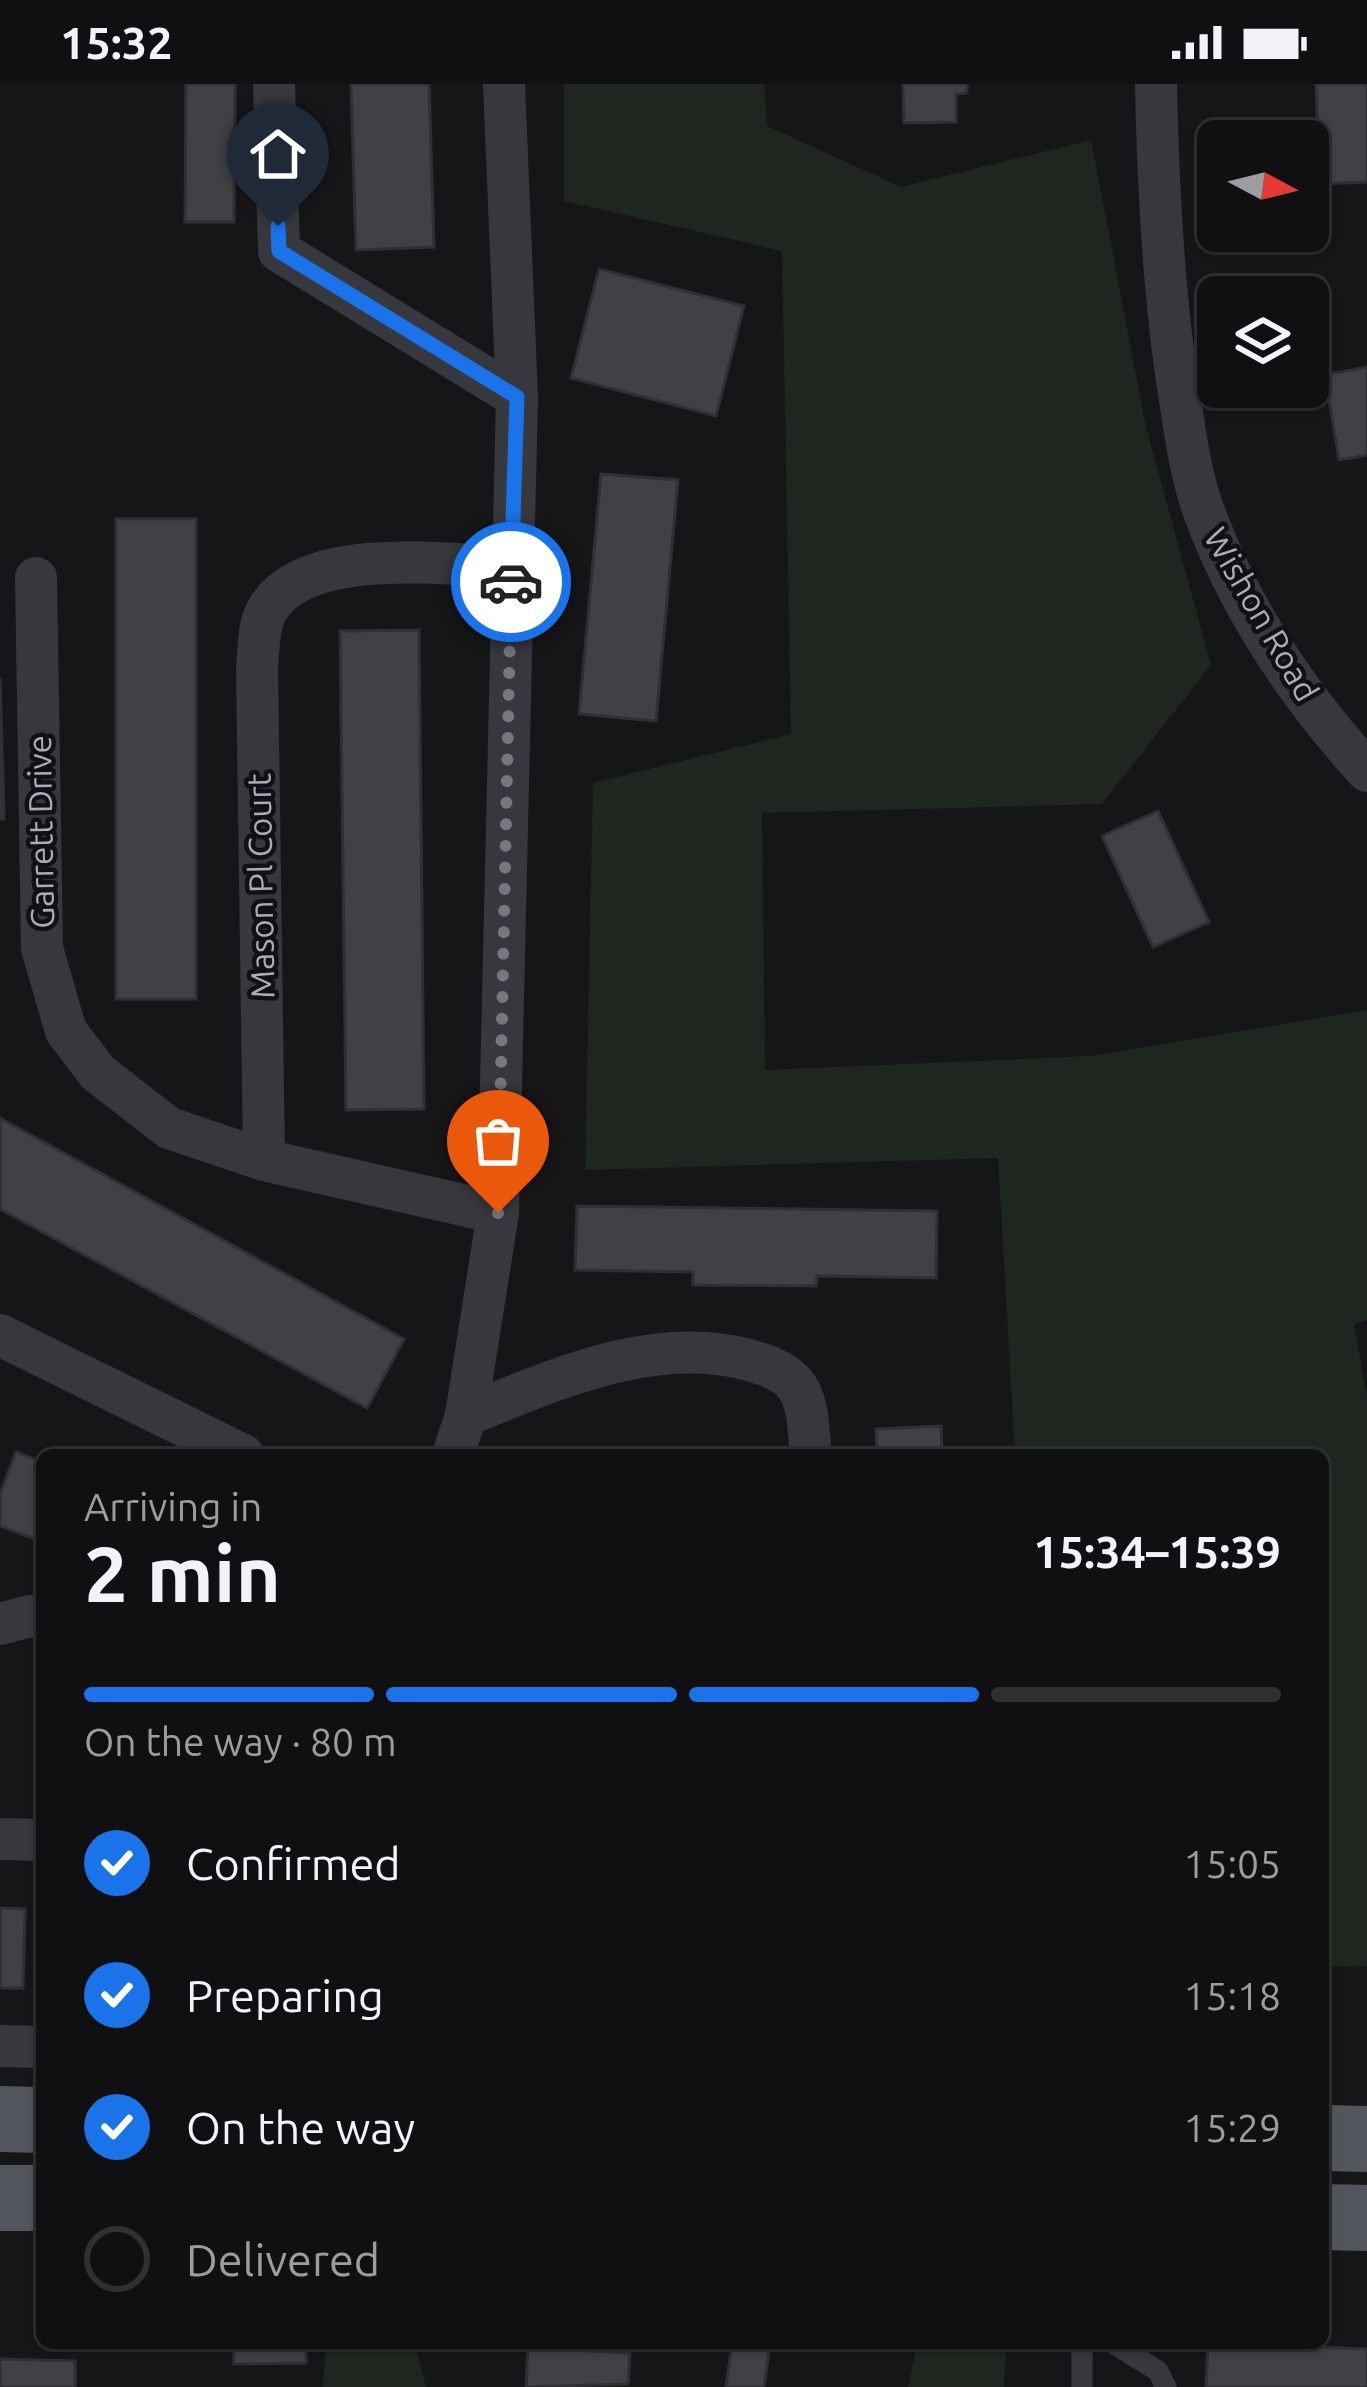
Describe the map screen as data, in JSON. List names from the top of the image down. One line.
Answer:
{"streets":{"street":["Wishon Road","Garrett Drive","Mason Pl Court"]},"crossings":[["Garrett Drive","Mason Pl Court"]],"north":"right","page":{"status":"15:32","heading":["2 min","Arriving in","15:34–15:39"],"bar":"On the way · 80 m","list":[["Confirmed","15:05"],["Preparing","15:18"],["On the way","15:29"],"Delivered"]}}
